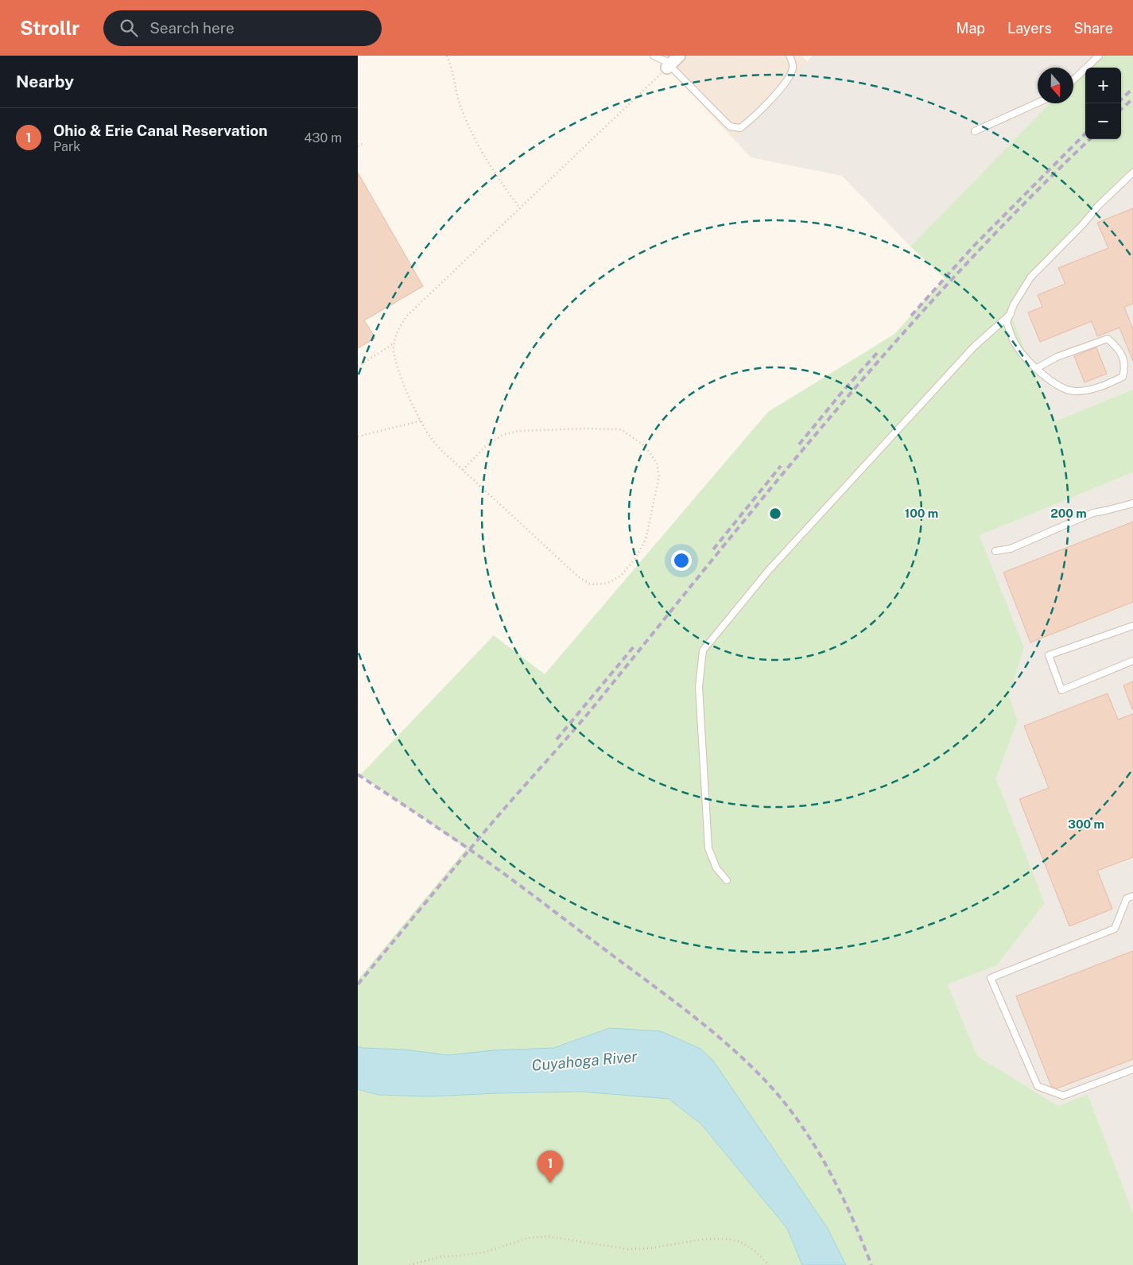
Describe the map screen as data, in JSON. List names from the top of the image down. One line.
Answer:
{"water":["Cuyahoga River"],"north":"bottom","page":{"header":"Strollr","search":"Search here","nav":["Map","Layers","Share"],"heading":"Nearby","map_buttons":["+","−"],"list":[{"mark":"1","name":"Ohio & Erie Canal Reservation","note":"Park","value":"430 m"}],"pins":"1"},"rings":["100 m","200 m","300 m"]}
